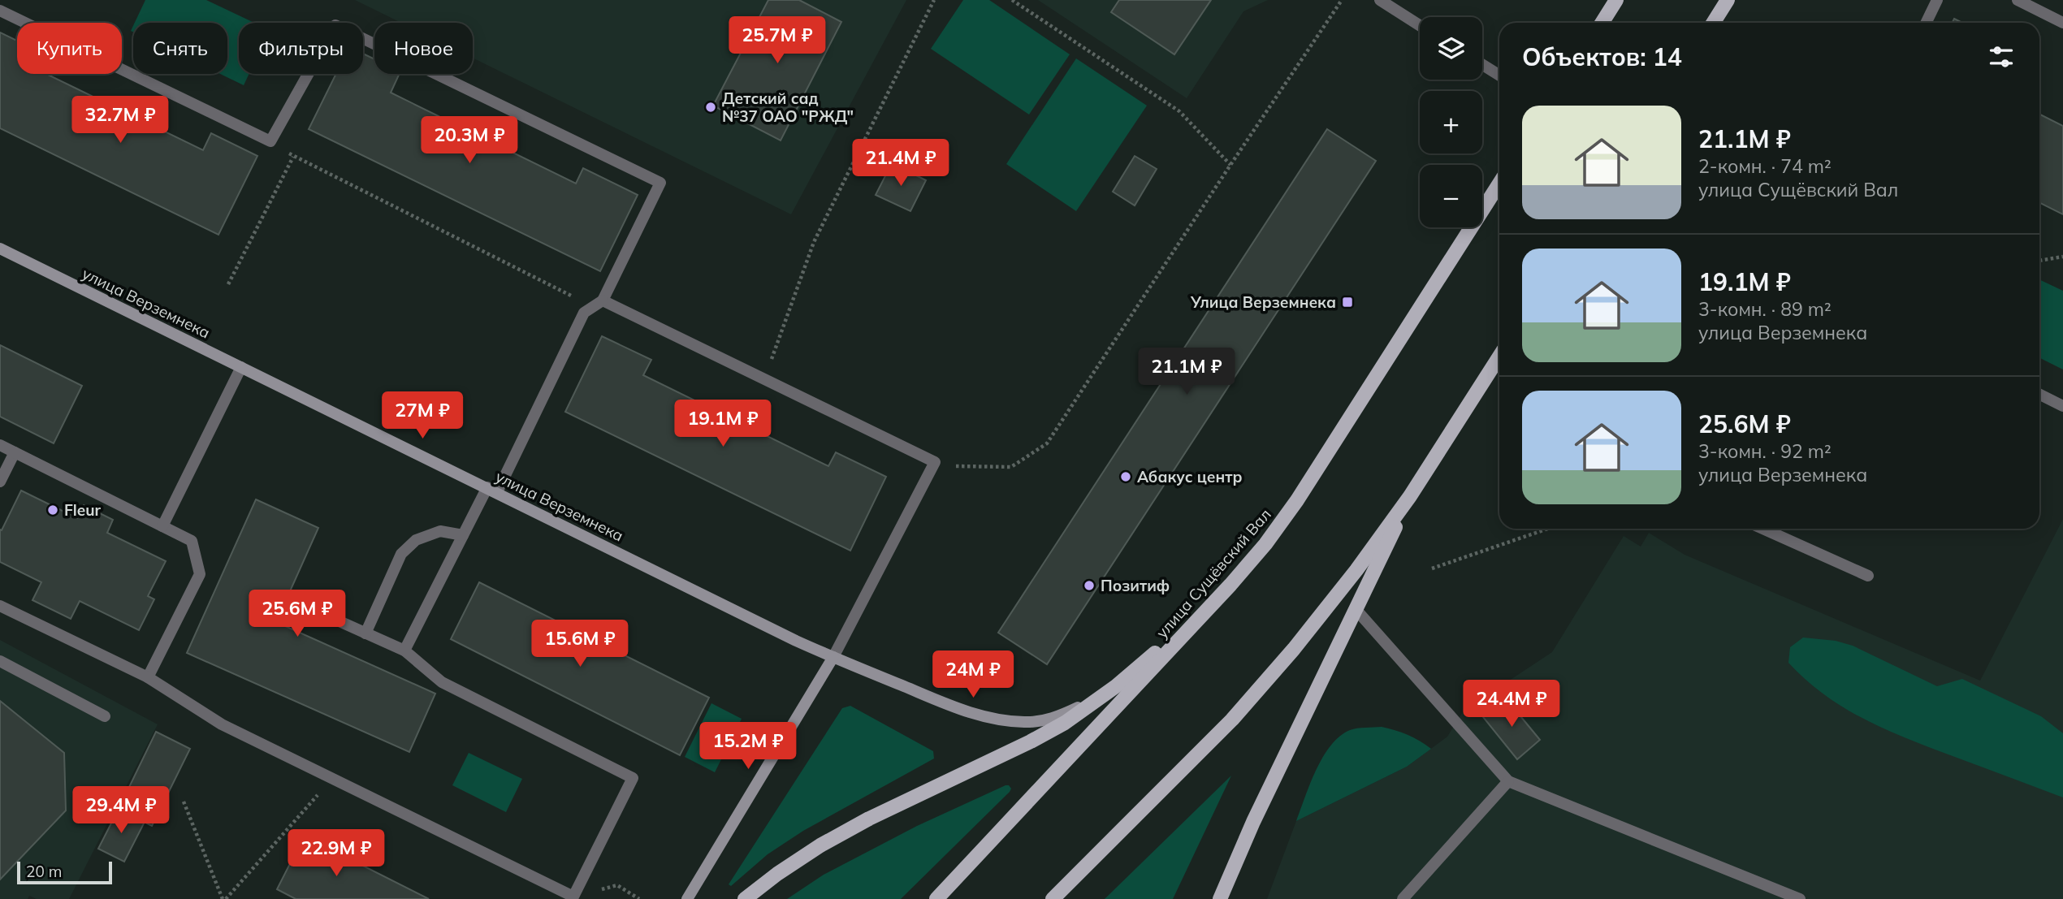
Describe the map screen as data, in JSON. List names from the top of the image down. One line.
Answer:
{"streets":{"main road":["улица Сущёвский Вал"],"street":["улица Верземнека"]},"places":{"other":["Детский сад №37 ОАО \"РЖД\"","Абакус центр","Fleur","Позитиф"],"transit":["Улица Верземнека"]},"scale_bar":"20 m","page":{"price":["25.7M ₽","32.7M ₽","20.3M ₽","21.4M ₽","21.1M ₽","27M ₽","19.1M ₽","25.6M ₽","15.6M ₽","24M ₽","24.4M ₽","15.2M ₽","29.4M ₽","22.9M ₽"],"map_buttons":["+","−"],"chip":["Купить","Снять","Фильтры","Новое"],"heading":"Объектов: 14","list":[{"name":"21.1M ₽","note":"2-комн. · 74 m² · улица Сущёвский Вал"},{"name":"19.1M ₽","note":"3-комн. · 89 m² · улица Верземнека"},{"name":"25.6M ₽","note":"3-комн. · 92 m² · улица Верземнека"}],"scale":"20 m"}}
